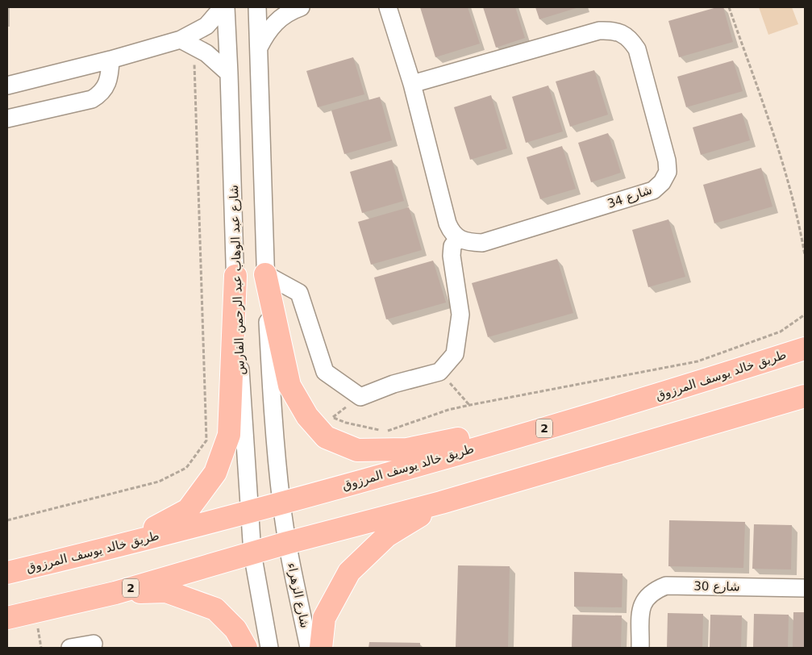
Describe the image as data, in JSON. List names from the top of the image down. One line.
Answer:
{"streets":{"main road":["طريق خالد يوسف المرزوق","2"],"street":["شارع 34","شارع عبد الوهاب عبد الرحمن الفارس","شارع 30","شارع الزهراء"]},"crossings":[["شارع عبد الوهاب عبد الرحمن الفارس","طريق خالد يوسف المرزوق"],["شارع عبد الوهاب عبد الرحمن الفارس","2"],["2","شارع الزهراء"]]}
